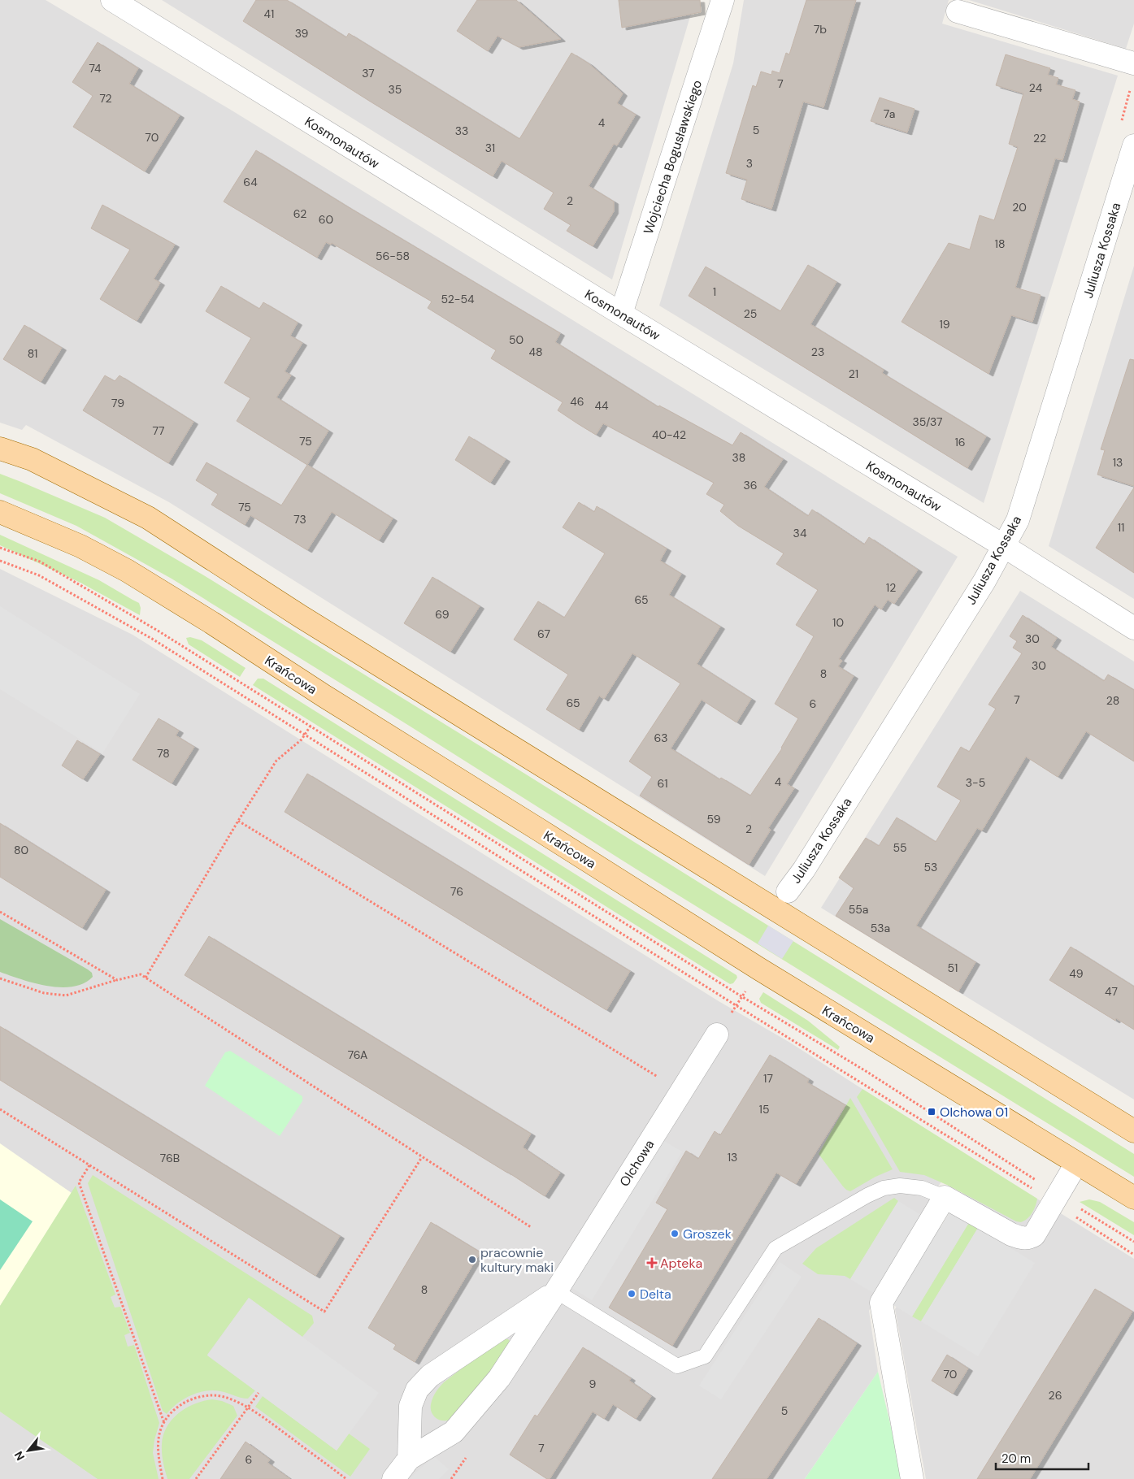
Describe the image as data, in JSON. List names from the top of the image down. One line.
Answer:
{"streets":{"main road":["Krańcowa"],"street":["Kosmonautów","Wojciecha Bogusławskiego","Juliusza Kossaka","Olchowa"]},"crossings":[["Kosmonautów","Wojciecha Bogusławskiego"],["Kosmonautów","Juliusza Kossaka"]],"places":{"transit":["Olchowa 01"],"other":["Groszek","pracownie kultury maki","Delta"],"health":["Apteka"]},"house_numbers":["41","7b","39","74","37","7","24","35","72","7a","4","5","33","70","22","31","3","64","2","20","62","60","18","56-58","1","52-54","25","19","50","48","23","81","21","46","79","44","35/37","77","40-42","75","16","38","13","36","75","73","11","34","12","65","69","10","67","30","30","8","7","28","65","6","63","78","4","3-5","61","59","2","55","80","53","76","55a","53a","51","49","47","76A","17","15","13","76B","8","70","9","26","5","7","6"],"scale_bar":"20 m","north":"bottom left"}
